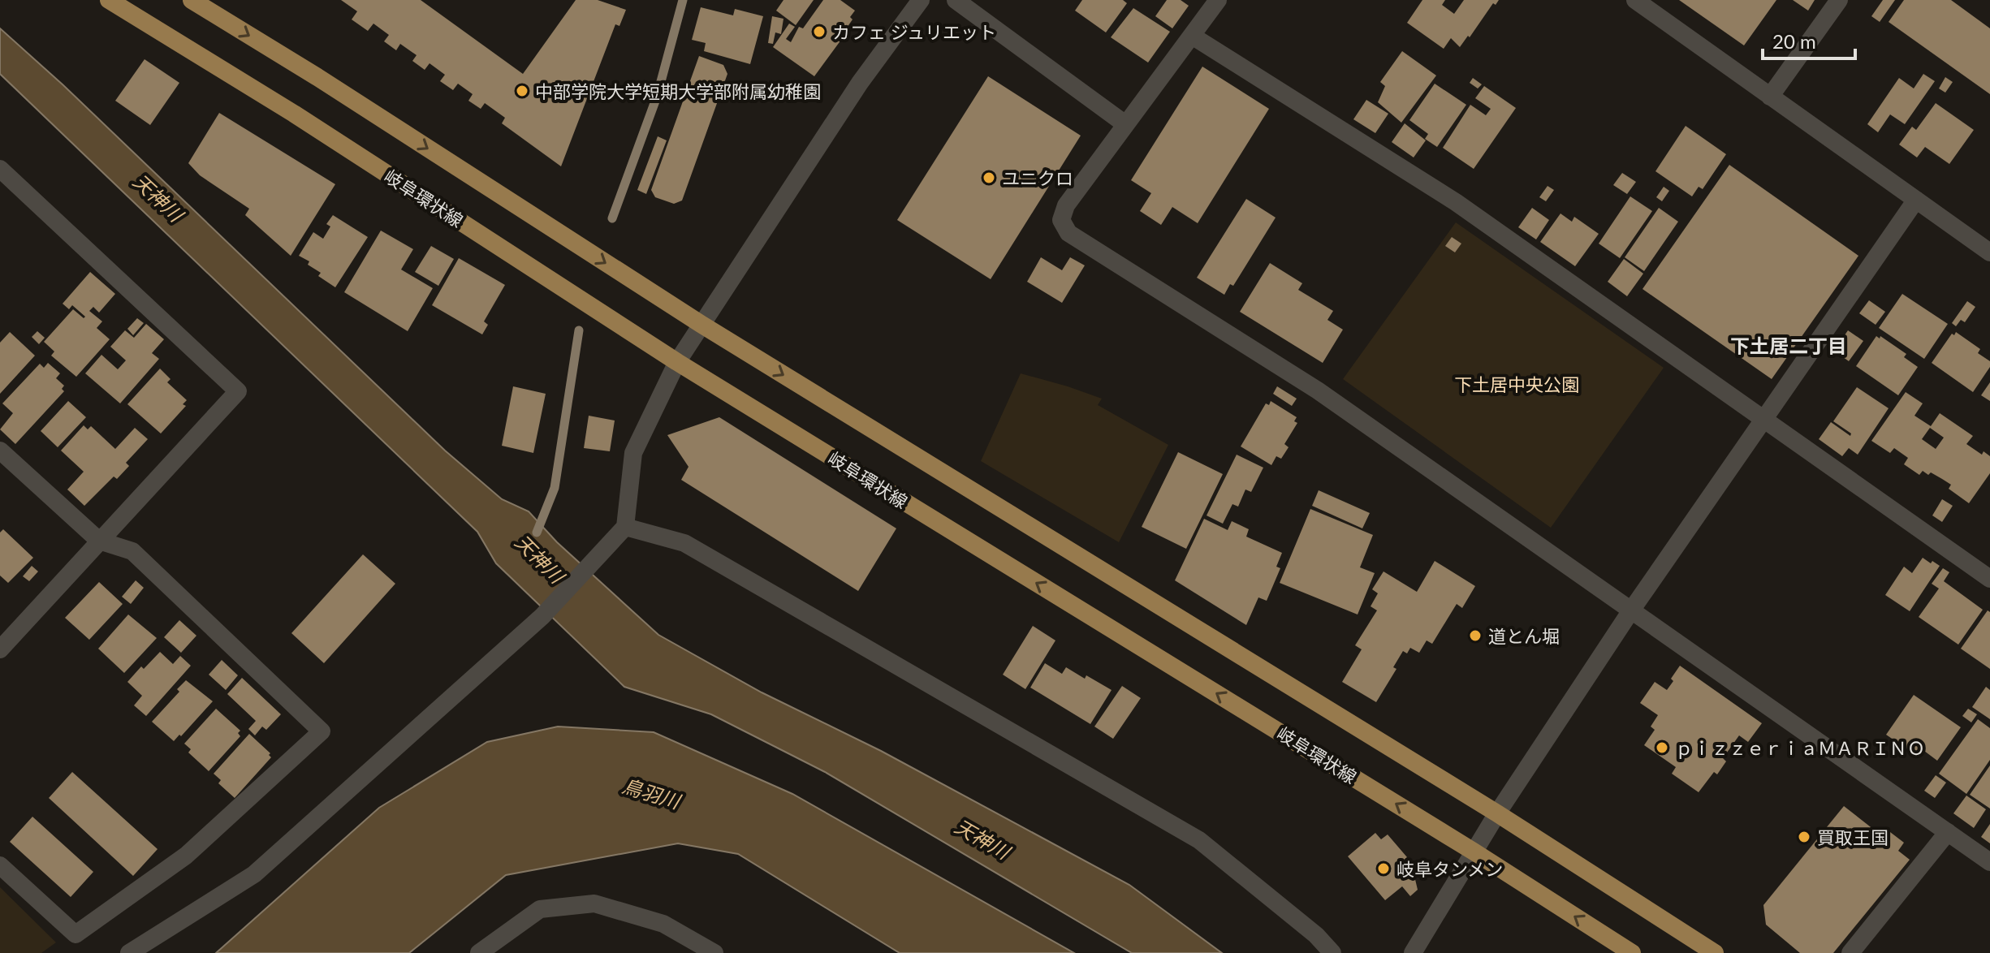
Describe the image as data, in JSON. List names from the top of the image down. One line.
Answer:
{"streets":{"main road":["岐阜環状線"]},"districts":["下土居二丁目"],"water":["天神川","鳥羽川"],"parks":["下土居中央公園"],"places":["カフェ ジュリエット","中部学院大学短期大学部附属幼稚園","ユニクロ","道とん堀","ｐｉｚｚｅｒｉａＭＡＲＩＮＯ","買取王国","岐阜タンメン"],"scale_bar":"20 m"}
